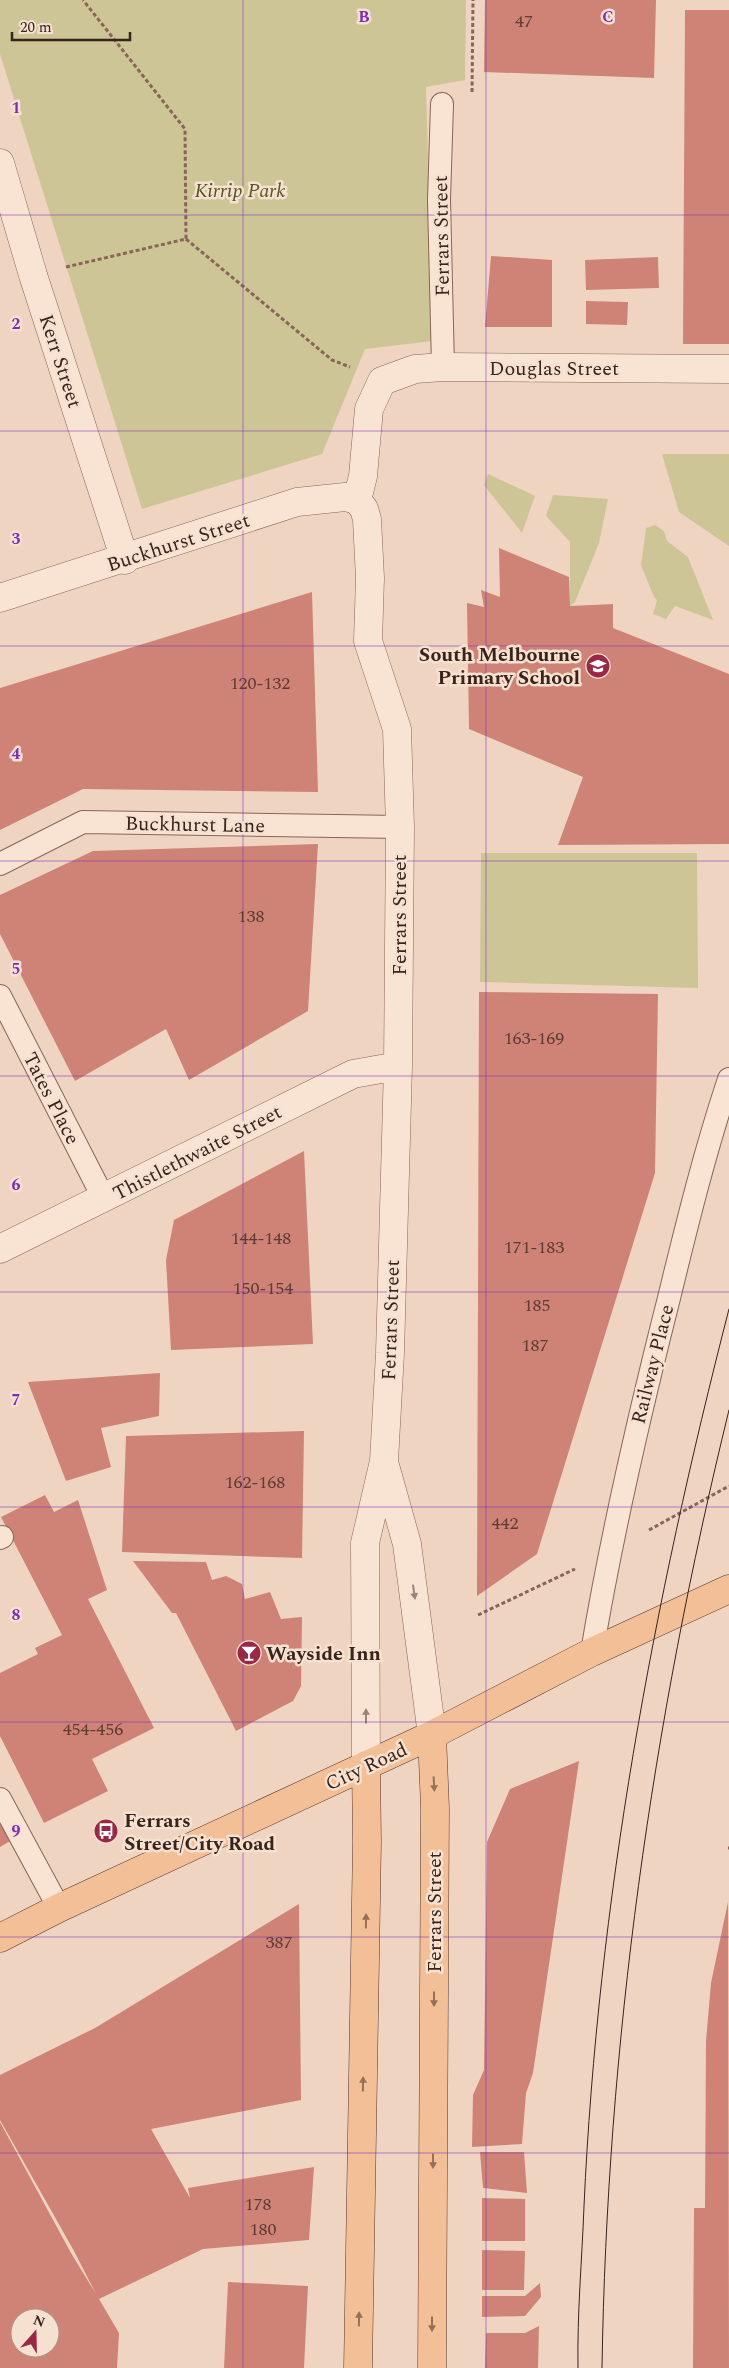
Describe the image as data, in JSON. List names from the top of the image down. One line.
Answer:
{"streets":{"main road":["Ferrars Street","City Road"],"street":["Kerr Street","Douglas Street","Buckhurst Street","Thistlethwaite Street"],"lane":["Buckhurst Lane","Tates Place","Railway Place"]},"crossings":[["Ferrars Street","Douglas Street"],["Ferrars Street","Buckhurst Street"],["Ferrars Street","Buckhurst Lane"],["Ferrars Street","Thistlethwaite Street"],["Ferrars Street","City Road"],["Kerr Street","Buckhurst Street"],["Tates Place","Thistlethwaite Street"],["Railway Place","City Road"]],"parks":["Kirrip Park"],"places":{"school or university":["South Melbourne Primary School"],"bar":["Wayside Inn"],"bus stop":["Ferrars Street/City Road"]},"house_numbers":["47","120-132","138","163-169","144-148","171-183","150-154","185","187","162-168","442","454-456","387","178","180"],"scale_bar":"20 m","north":"top","grid":{"columns":["B","C"],"rows":["1","2","3","4","5","6","7","8","9"]}}
